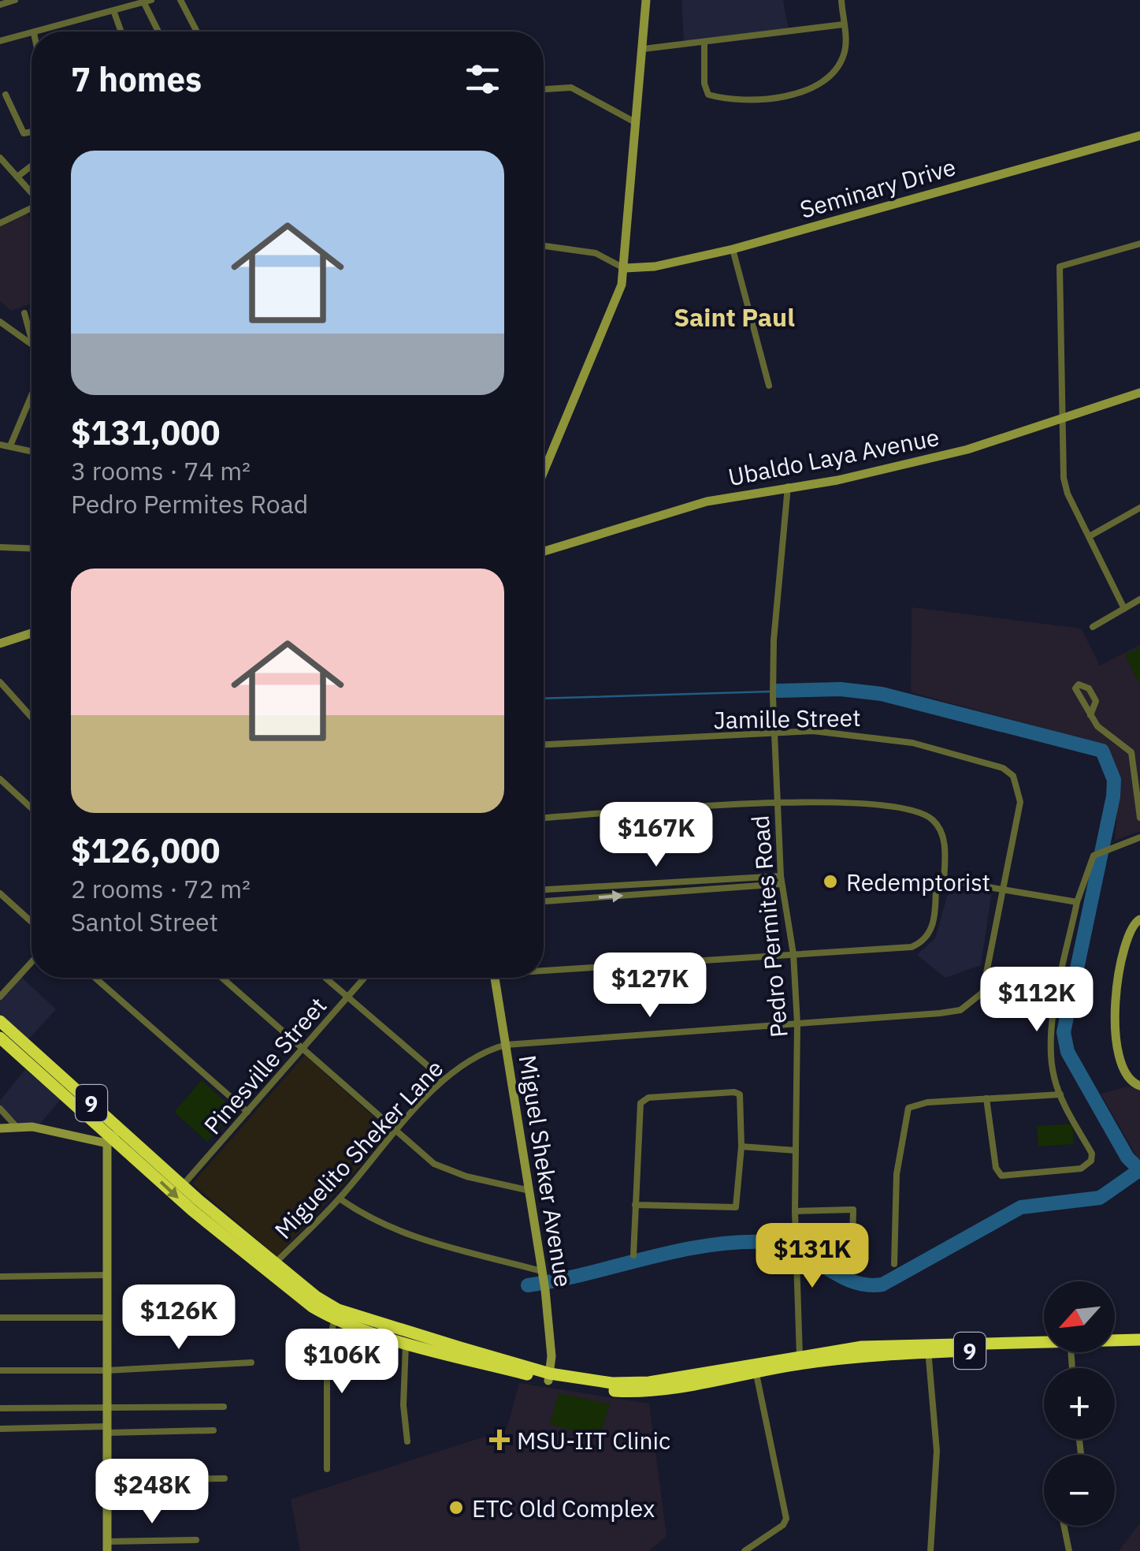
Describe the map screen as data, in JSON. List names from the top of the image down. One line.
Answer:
{"streets":{"highway":["9"],"street":["Seminary Drive","Ubaldo Laya Avenue","Jamille Street","Pedro Permites Road","Pinesville Street","Miguelito Sheker Lane","Miguel Sheker Avenue"]},"crossings":[["Ubaldo Laya Avenue","Pedro Permites Road"],["Jamille Street","Pedro Permites Road"],["Jamille Street","Miguelito Sheker Lane"],["Pedro Permites Road","9"],["Pedro Permites Road","Miguelito Sheker Lane"],["Pinesville Street","9"],["9","Miguelito Sheker Lane"],["9","Miguel Sheker Avenue"],["Miguelito Sheker Lane","Miguel Sheker Avenue"]],"districts":["Saint Paul"],"places":{"other":["Redemptorist","ETC Old Complex"],"health":["MSU-IIT Clinic"]},"north":"bottom left","page":{"heading":"7 homes","list":[{"name":"$131,000","note":"3 rooms · 74 m² · Pedro Permites Road"},{"name":"$126,000","note":"2 rooms · 72 m² · Santol Street"}],"price":["$167K","$127K","$112K","$131K","$126K","$106K","$248K"],"map_buttons":["+","−"]}}
